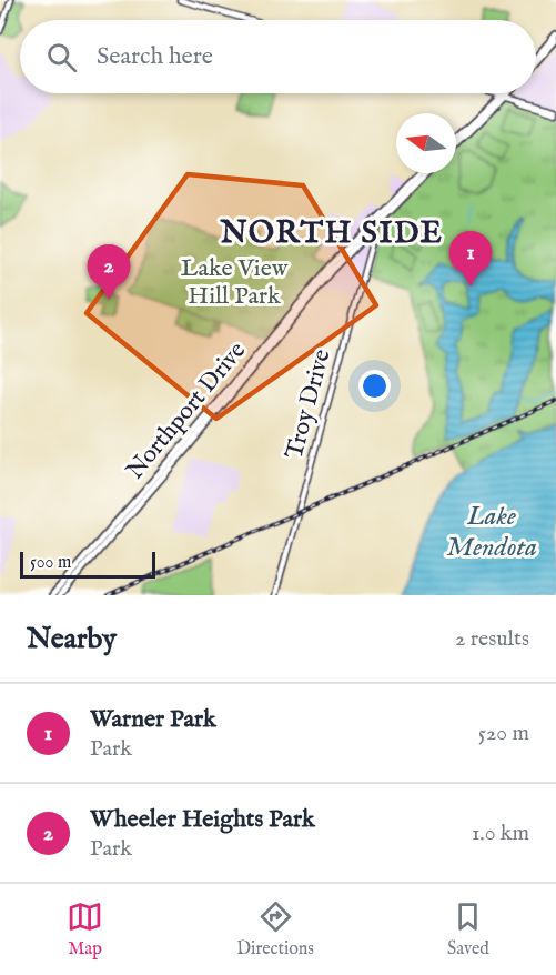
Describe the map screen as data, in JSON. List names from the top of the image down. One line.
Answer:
{"streets":{"main road":["Northport Drive"],"street":["Troy Drive"]},"districts":["NORTH SIDE"],"water":["Lake Mendota"],"parks":["Lake View Hill Park"],"scale_bar":"500 m","north":"left","page":{"search":"Search here","pins":["1","2"],"scale":"500 m","heading":["Nearby","2 results"],"list":[{"mark":"1","name":"Warner Park","note":"Park","value":"520 m"},{"mark":"2","name":"Wheeler Heights Park","note":"Park","value":"1.0 km"}],"nav":["Map","Directions","Saved"]}}
